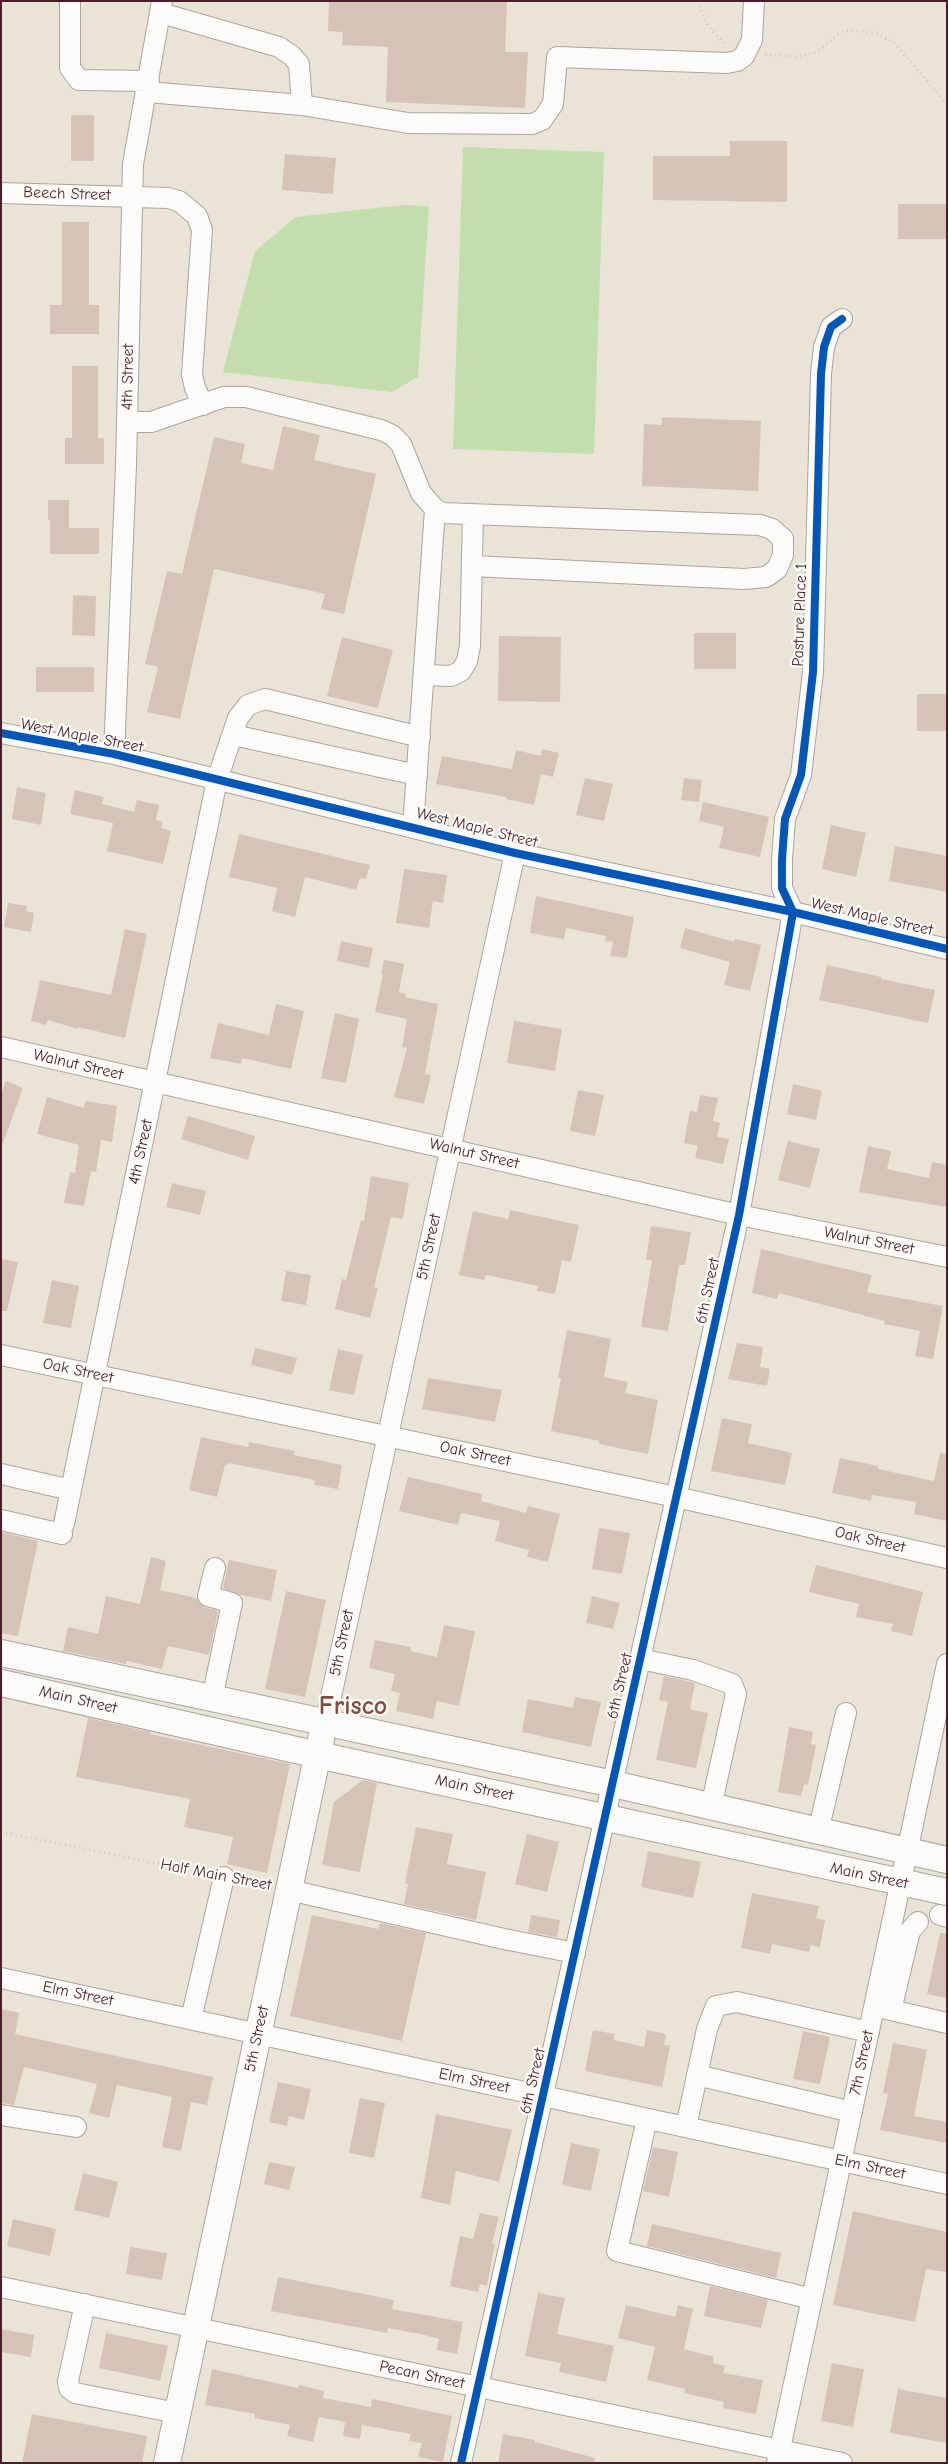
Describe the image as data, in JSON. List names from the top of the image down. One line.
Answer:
{"streets":{"main road":["5th Street","Main Street"],"street":["Beech Street","4th Street","Pasture Place 1","West Maple Street","Walnut Street","6th Street","Oak Street","Half Main Street","Elm Street","7th Street","Pecan Street"]},"crossings":[["Beech Street","4th Street"],["4th Street","West Maple Street"],["4th Street","Walnut Street"],["4th Street","Oak Street"],["Pasture Place 1","West Maple Street"],["Pasture Place 1","6th Street"],["West Maple Street","5th Street"],["West Maple Street","6th Street"],["Walnut Street","5th Street"],["Walnut Street","6th Street"],["5th Street","Oak Street"],["5th Street","Main Street"],["5th Street","Half Main Street"],["5th Street","Elm Street"],["5th Street","Pecan Street"],["6th Street","Oak Street"],["6th Street","Main Street"],["6th Street","Half Main Street"],["6th Street","Elm Street"],["6th Street","Pecan Street"],["Main Street","7th Street"],["Elm Street","7th Street"],["7th Street","Pecan Street"]],"districts":["Frisco"]}
